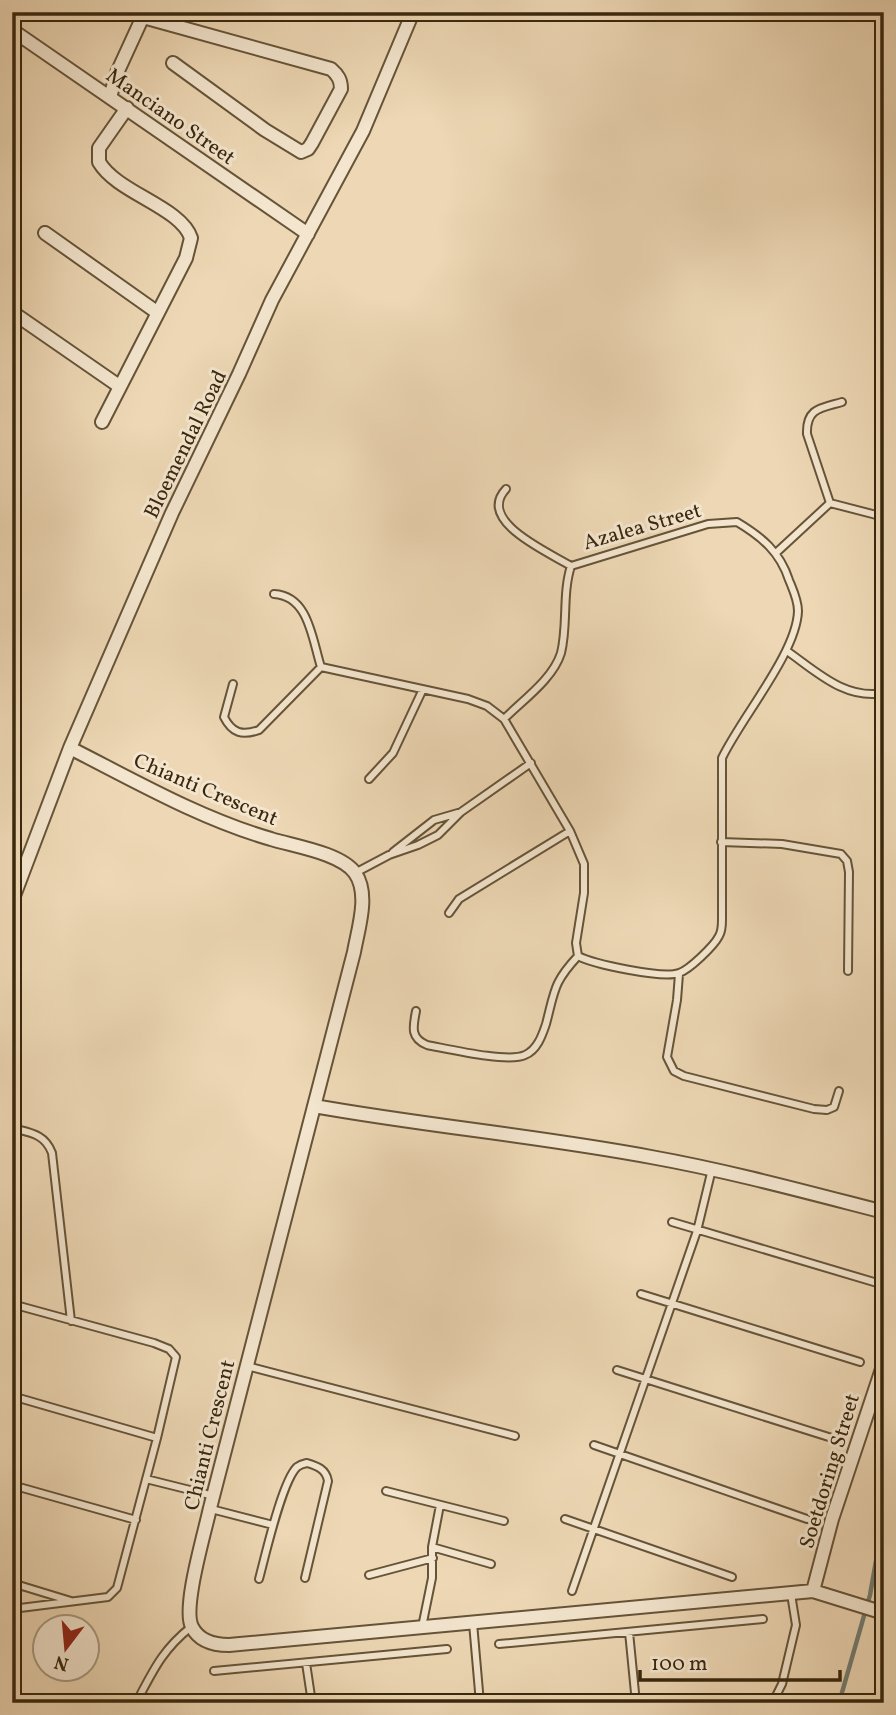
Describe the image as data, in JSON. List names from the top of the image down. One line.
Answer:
{"streets":{"street":["Manciano Street","Bloemendal Road","Chianti Crescent","Soetdoring Street"],"lane":["Azalea Street"]},"crossings":[["Manciano Street","Bloemendal Road"],["Bloemendal Road","Chianti Crescent"]],"scale_bar":"100 m","north":"bottom"}
